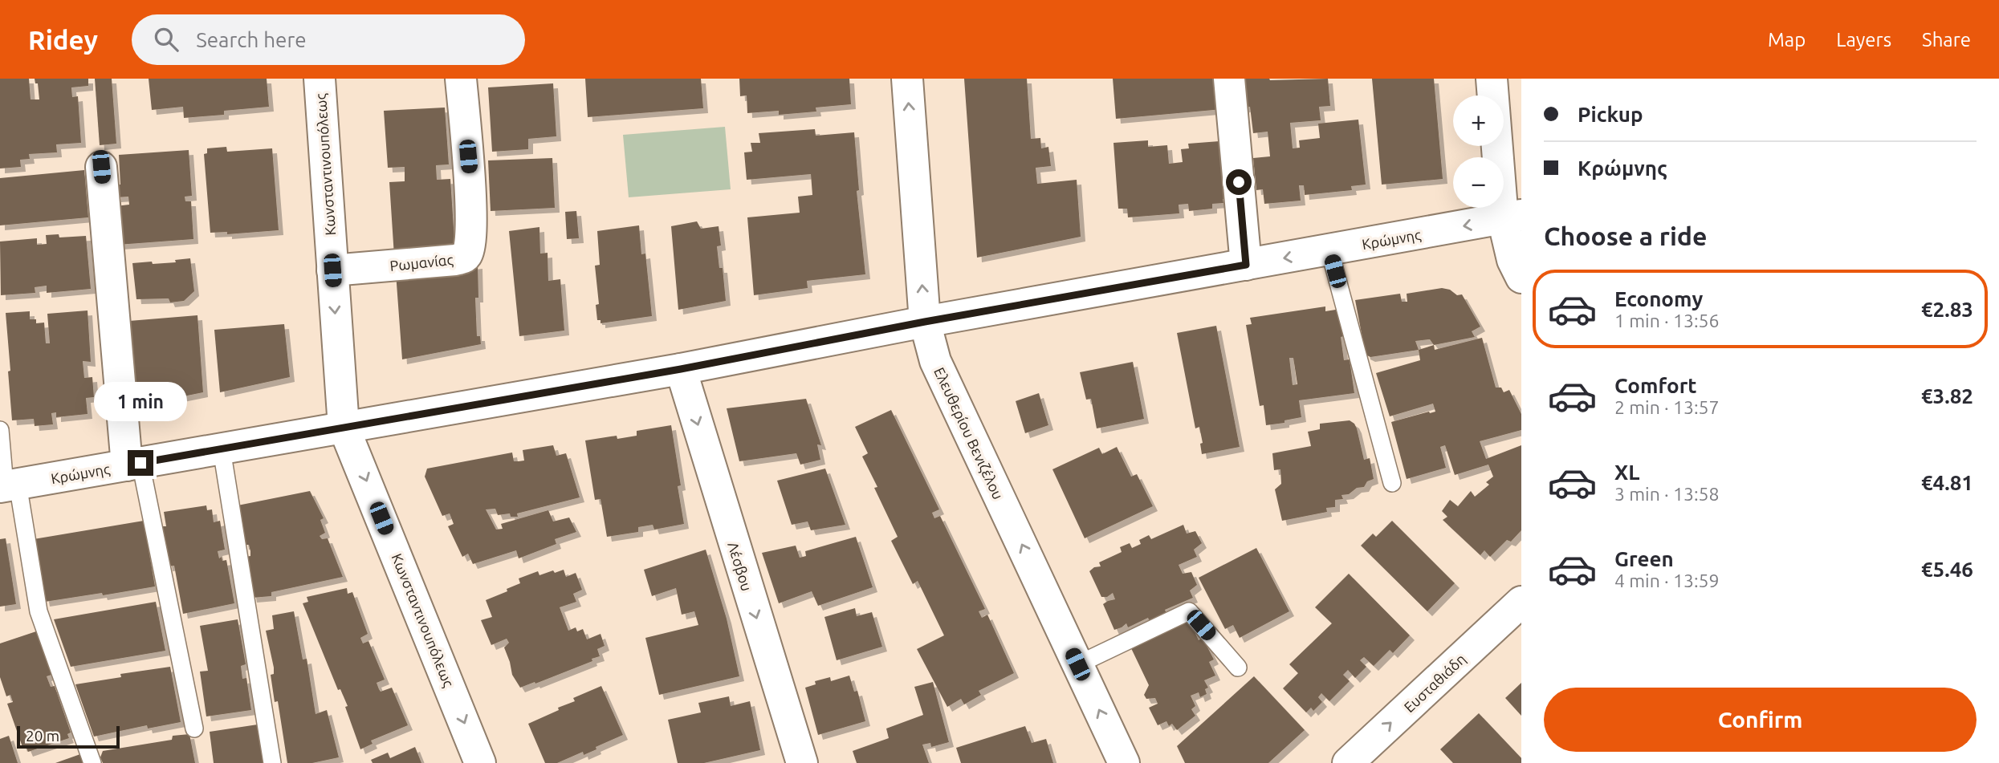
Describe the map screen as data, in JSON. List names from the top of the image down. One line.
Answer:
{"streets":{"street":["Κωνσταντινουπόλεως","Κρώμνης","Ρωμανίας","Ελευθερίου Βενιζέλου","Λέσβου","Ευσταθιάδη"]},"crossings":[["Κωνσταντινουπόλεως","Κρώμνης"],["Κωνσταντινουπόλεως","Ρωμανίας"],["Κρώμνης","Ελευθερίου Βενιζέλου"],["Κρώμνης","Λέσβου"]],"one_way":["Ελευθερίου Βενιζέλου","Λέσβου","Ευσταθιάδη"],"scale_bar":"20 m","page":{"header":"Ridey","search":"Search here","nav":["Map","Layers","Share"],"banner":["Pickup","Κρώμνης"],"map_buttons":["+","−"],"heading":"Choose a ride","list":[{"name":"Economy","note":"1 min · 13:56","value":"€2.83"},{"name":"Comfort","note":"2 min · 13:57","value":"€3.82"},{"name":"XL","note":"3 min · 13:58","value":"€4.81"},{"name":"Green","note":"4 min · 13:59","value":"€5.46"}],"bubble":"1 min","buttons":"Confirm","scale":"20 m"}}
